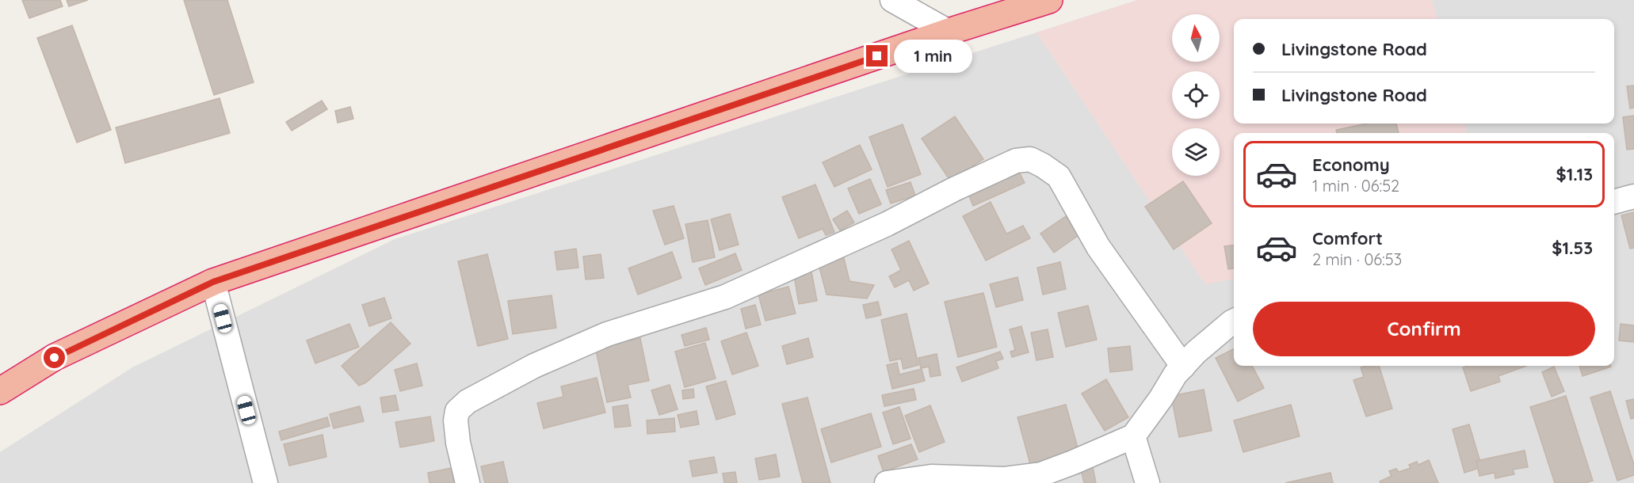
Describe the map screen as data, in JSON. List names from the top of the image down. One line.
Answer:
{"north":"top","page":{"banner":["Livingstone Road","Livingstone Road"],"bubble":"1 min","list":[{"name":"Economy","note":"1 min · 06:52","value":"$1.13"},{"name":"Comfort","note":"2 min · 06:53","value":"$1.53"}],"buttons":"Confirm"}}
